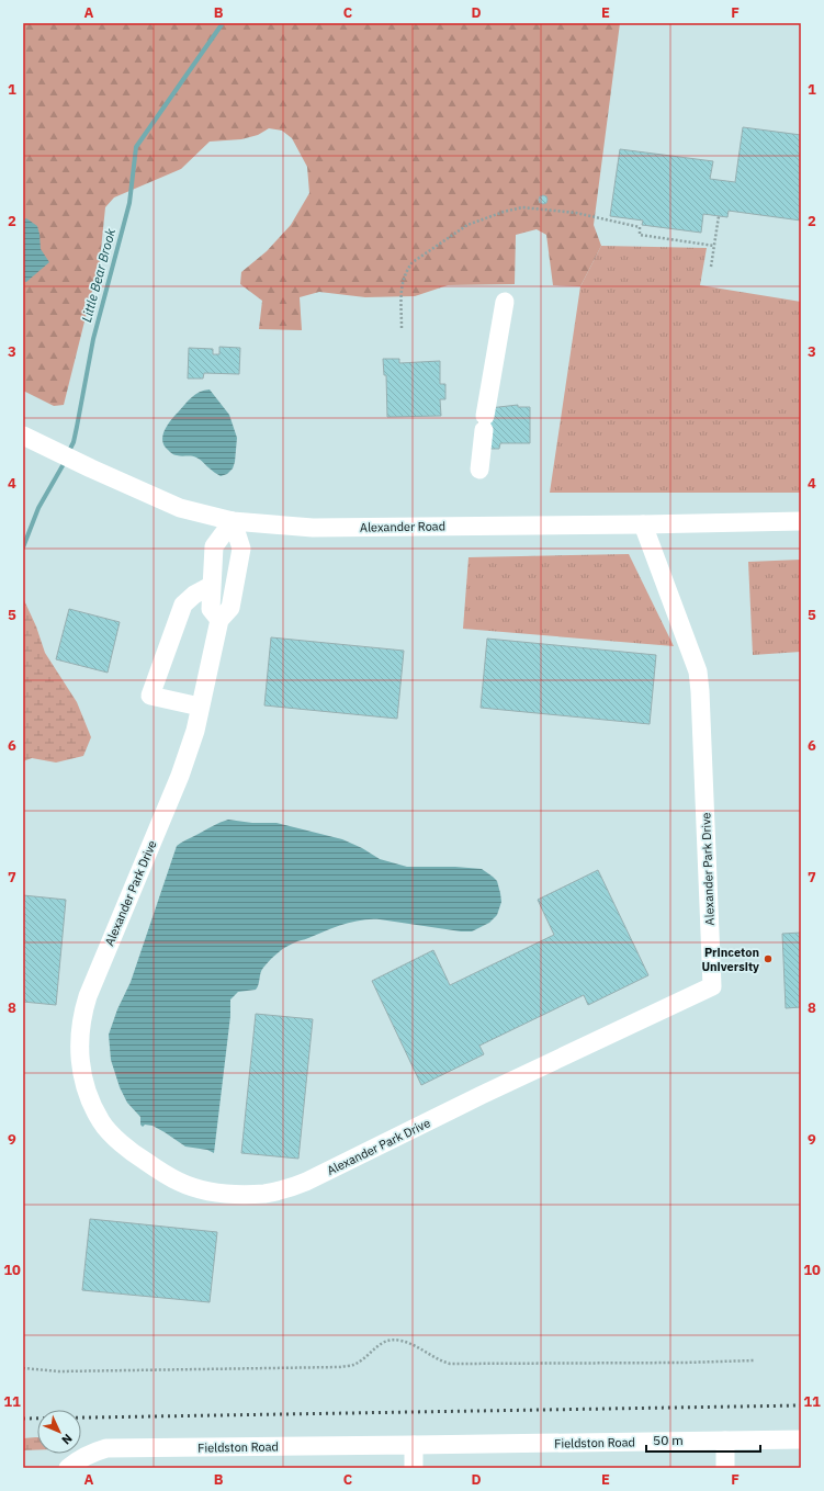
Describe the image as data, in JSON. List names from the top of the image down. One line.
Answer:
{"streets":{"street":["Alexander Road","Alexander Park Drive","Fieldston Road"]},"crossings":[["Alexander Road","Alexander Park Drive"]],"water":["Little Bear Brook"],"places":["Princeton University"],"scale_bar":"50 m","north":"bottom right","grid":{"columns":["A","B","C","D","E","F"],"rows":["1","2","3","4","5","6","7","8","9","10","11"]}}
